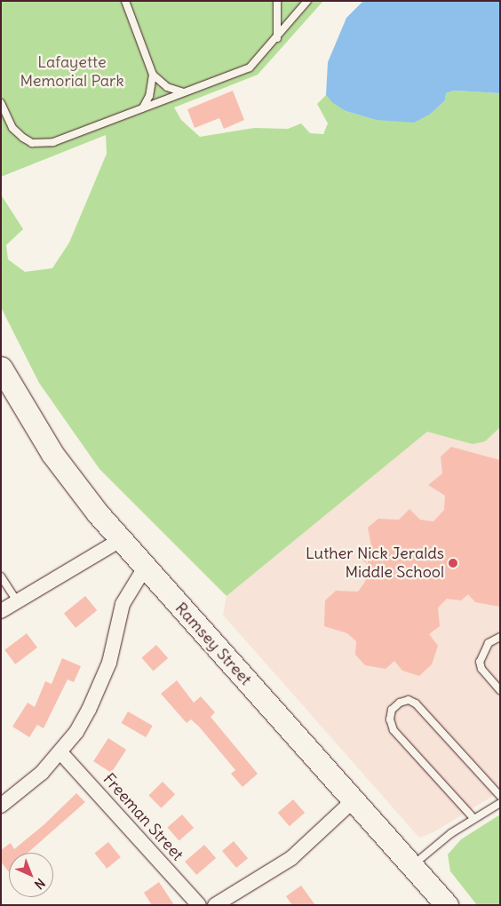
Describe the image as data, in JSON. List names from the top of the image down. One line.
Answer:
{"streets":{"main road":["Ramsey Street"],"street":["Freeman Street"]},"parks":["Lafayette Memorial Park"],"places":["Luther Nick Jeralds Middle School"],"north":"bottom right"}
